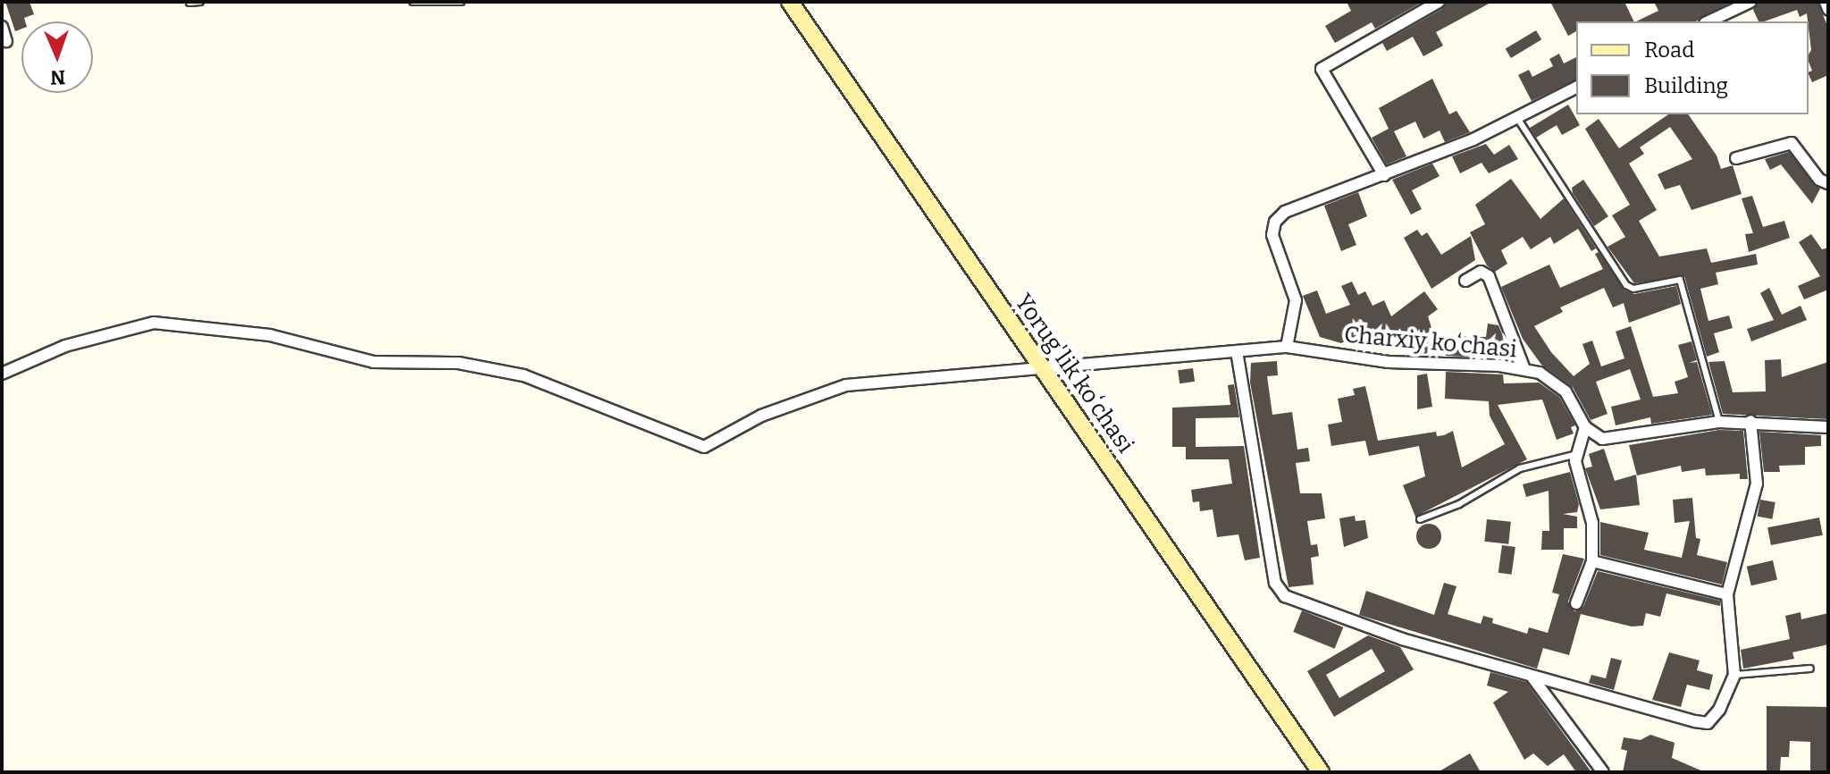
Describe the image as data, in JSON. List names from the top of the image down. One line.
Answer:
{"streets":{"main road":["Yorug'lik koʻchasi"],"street":["Charxiy koʻchasi"]},"crossings":[["Charxiy koʻchasi","Yorug'lik koʻchasi"]],"legend":["Road","Building"],"north":"bottom"}
